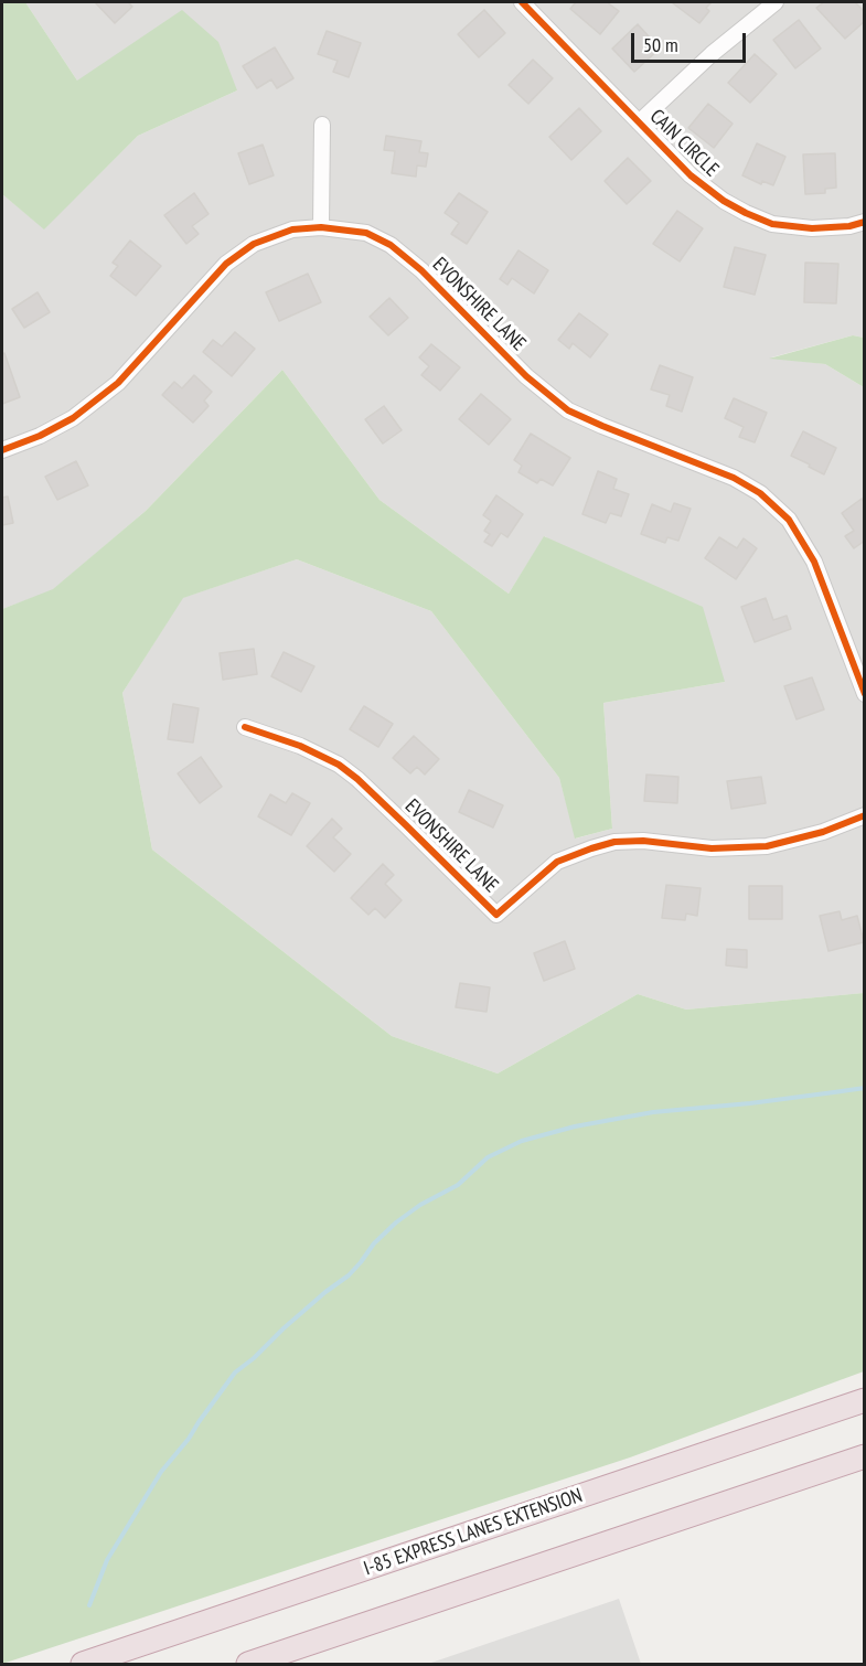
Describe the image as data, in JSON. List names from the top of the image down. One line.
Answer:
{"streets":{"highway":["I-85 EXPRESS LANES EXTENSION"],"street":["CAIN CIRCLE","EVONSHIRE LANE"]},"scale_bar":"50 m"}
